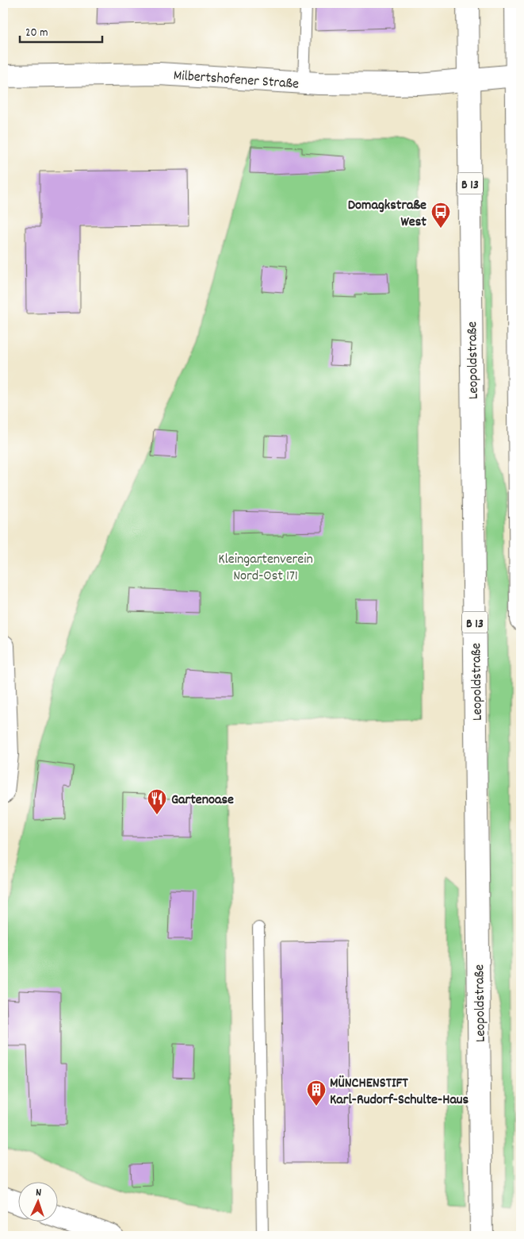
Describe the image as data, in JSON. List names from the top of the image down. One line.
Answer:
{"streets":{"main road":["Milbertshofener Straße","B 13","Leopoldstraße"]},"crossings":[["Milbertshofener Straße","B 13"],["Milbertshofener Straße","Leopoldstraße"],["B 13","Leopoldstraße"]],"parks":["Kleingartenverein Nord-Ost 171"],"places":{"bus stop":["Domagkstraße West"],"restaurant":["Gartenoase"],"building":["MÜNCHENSTIFT Karl-Rudorf-Schulte-Haus"]},"scale_bar":"20 m","north":"top"}
